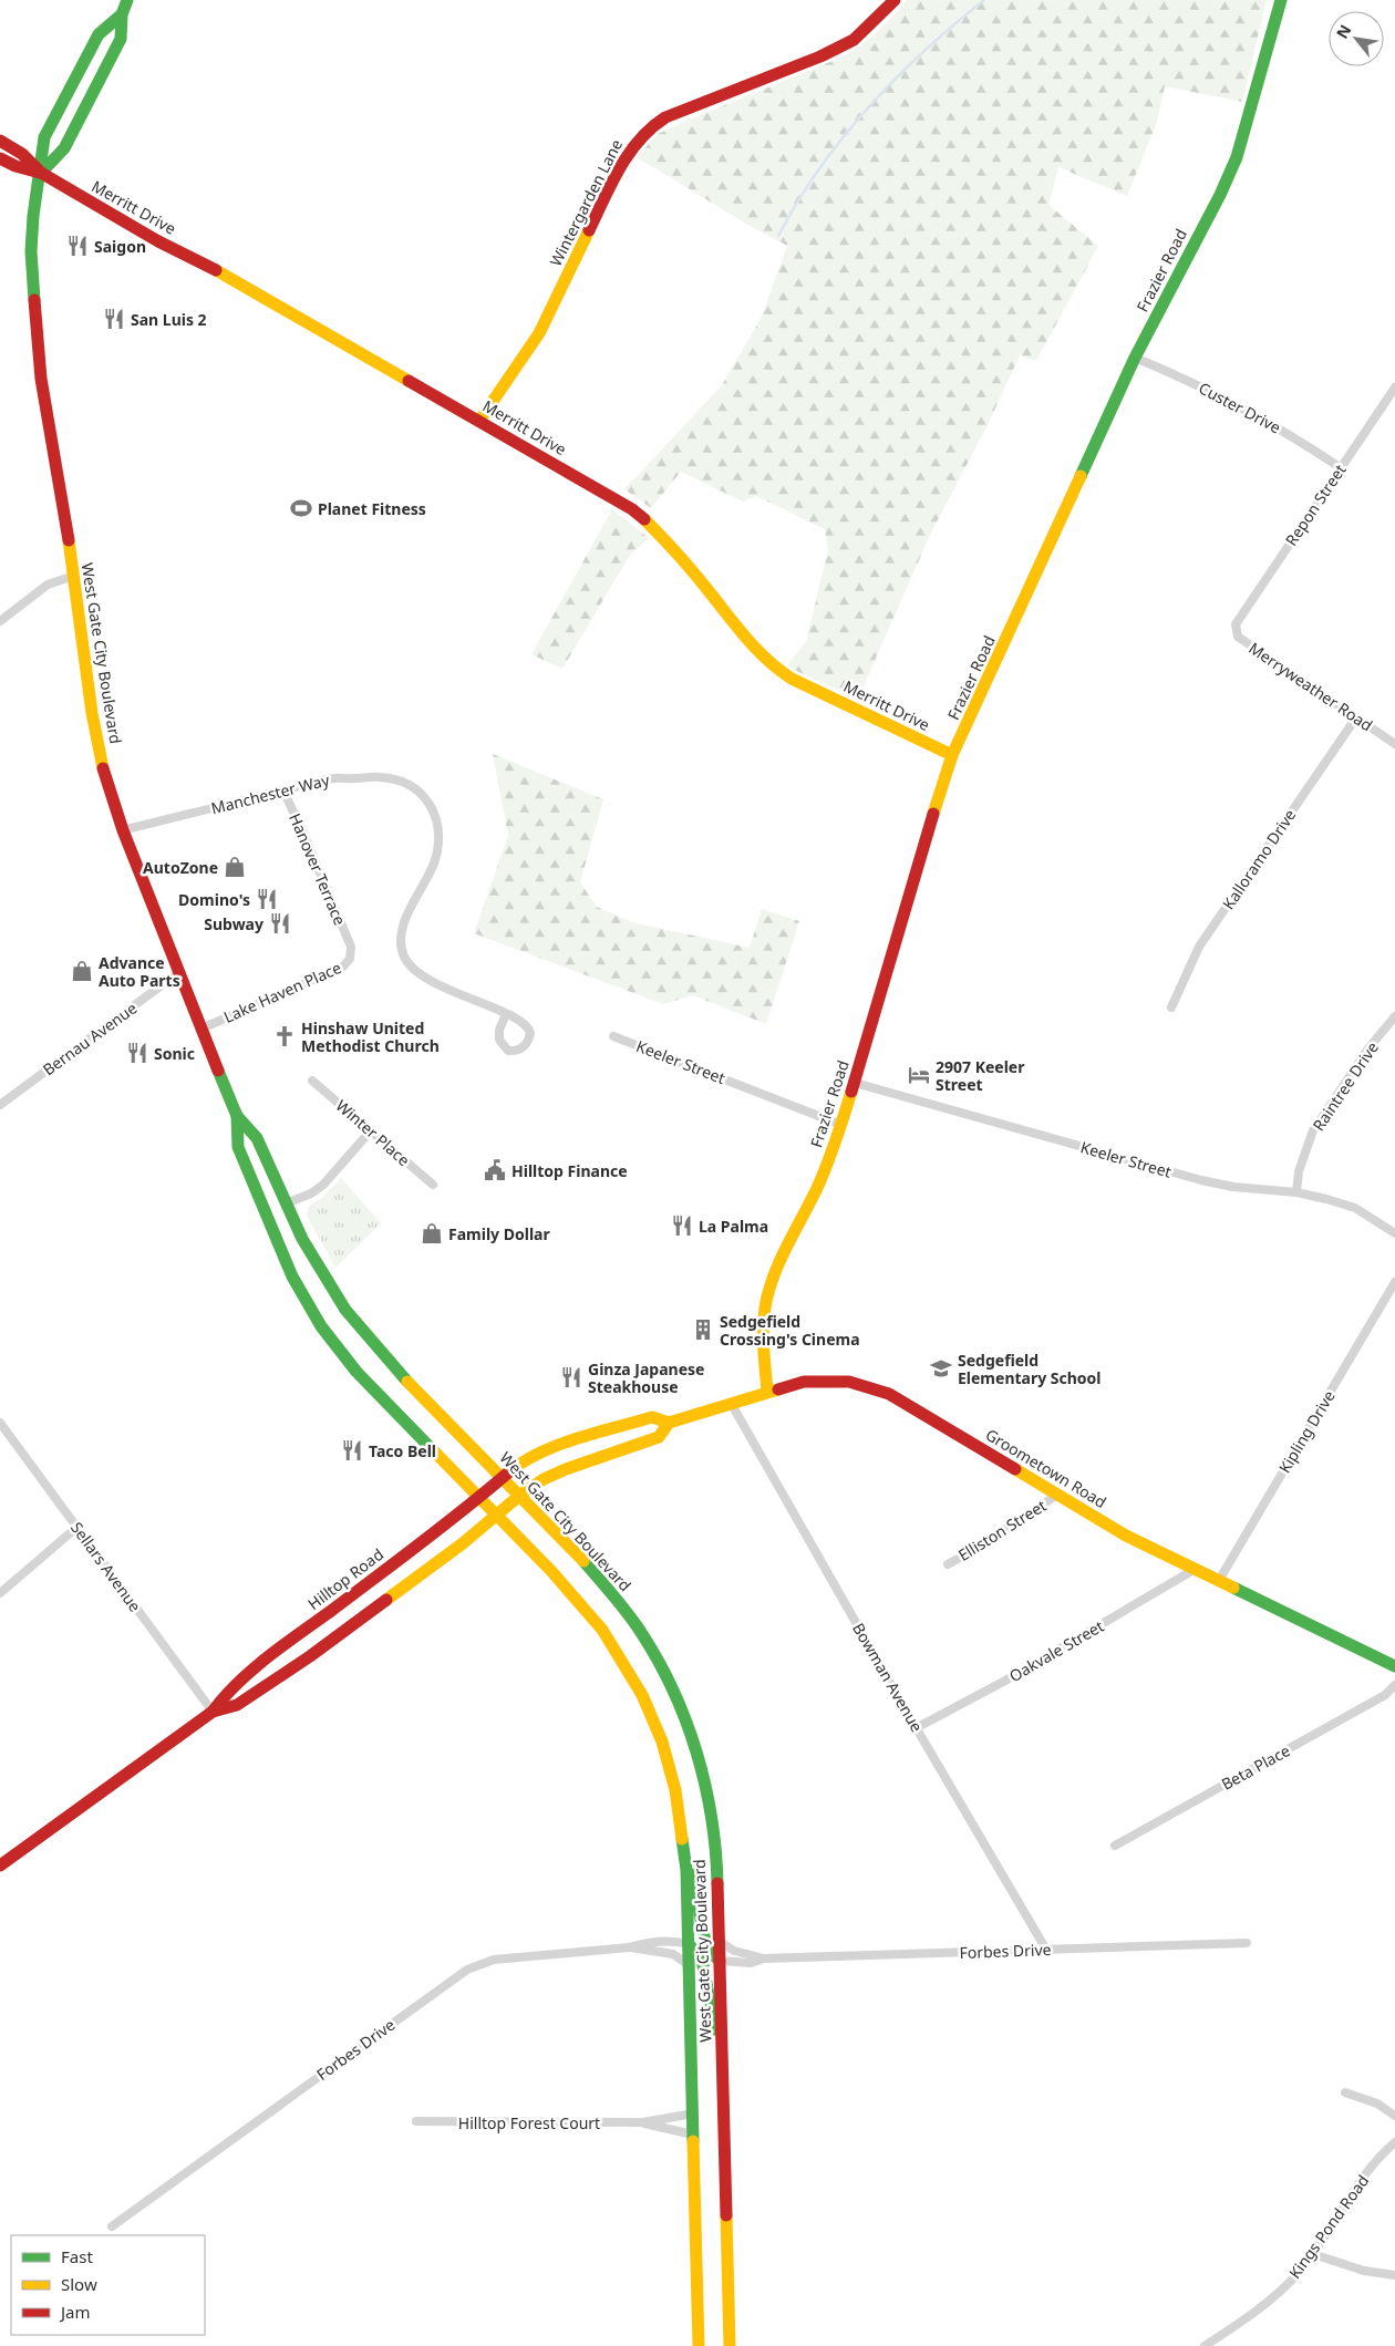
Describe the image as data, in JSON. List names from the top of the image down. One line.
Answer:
{"streets":{"main road":["Wintergarden Lane","Merritt Drive","Frazier Road","West Gate City Boulevard","Groometown Road","Hilltop Road"],"street":["Custer Drive","Repon Street","Merryweather Road","Manchester Way","Kalloramo Drive","Hanover Terrace","Lake Haven Place","Bernau Avenue","Keeler Street","Raintree Drive","Winter Place","Kipling Drive","Elliston Street","Sellars Avenue","Oakvale Street","Bowman Avenue","Beta Place","Forbes Drive","Hilltop Forest Court","Kings Pond Road"]},"crossings":[["Wintergarden Lane","Merritt Drive"],["Merritt Drive","Frazier Road"],["Merritt Drive","West Gate City Boulevard"],["Frazier Road","Custer Drive"],["Frazier Road","Keeler Street"],["Frazier Road","Groometown Road"],["Custer Drive","Repon Street"],["Repon Street","Merryweather Road"],["West Gate City Boulevard","Manchester Way"],["West Gate City Boulevard","Lake Haven Place"],["West Gate City Boulevard","Bernau Avenue"],["West Gate City Boulevard","Groometown Road"],["West Gate City Boulevard","Hilltop Road"],["West Gate City Boulevard","Forbes Drive"],["West Gate City Boulevard","Hilltop Forest Court"],["Merryweather Road","Kalloramo Drive"],["Manchester Way","Hanover Terrace"],["Hanover Terrace","Lake Haven Place"],["Keeler Street","Raintree Drive"],["Kipling Drive","Groometown Road"],["Groometown Road","Elliston Street"],["Groometown Road","Hilltop Road"],["Groometown Road","Oakvale Street"],["Groometown Road","Bowman Avenue"],["Sellars Avenue","Hilltop Road"],["Oakvale Street","Bowman Avenue"],["Bowman Avenue","Forbes Drive"]],"places":{"restaurant":["Saigon","San Luis 2","Domino's","Subway","Sonic","La Palma","Ginza Japanese Steakhouse","Taco Bell"],"sports":["Planet Fitness"],"shop":["AutoZone","Advance Auto Parts","Family Dollar"],"church":["Hinshaw United Methodist Church"],"hotel":["2907 Keeler Street"],"public building":["Hilltop Finance"],"building":["Sedgefield Crossing's Cinema"],"school or university":["Sedgefield Elementary School"]},"legend":["Fast","Slow","Jam"],"north":"top left"}
